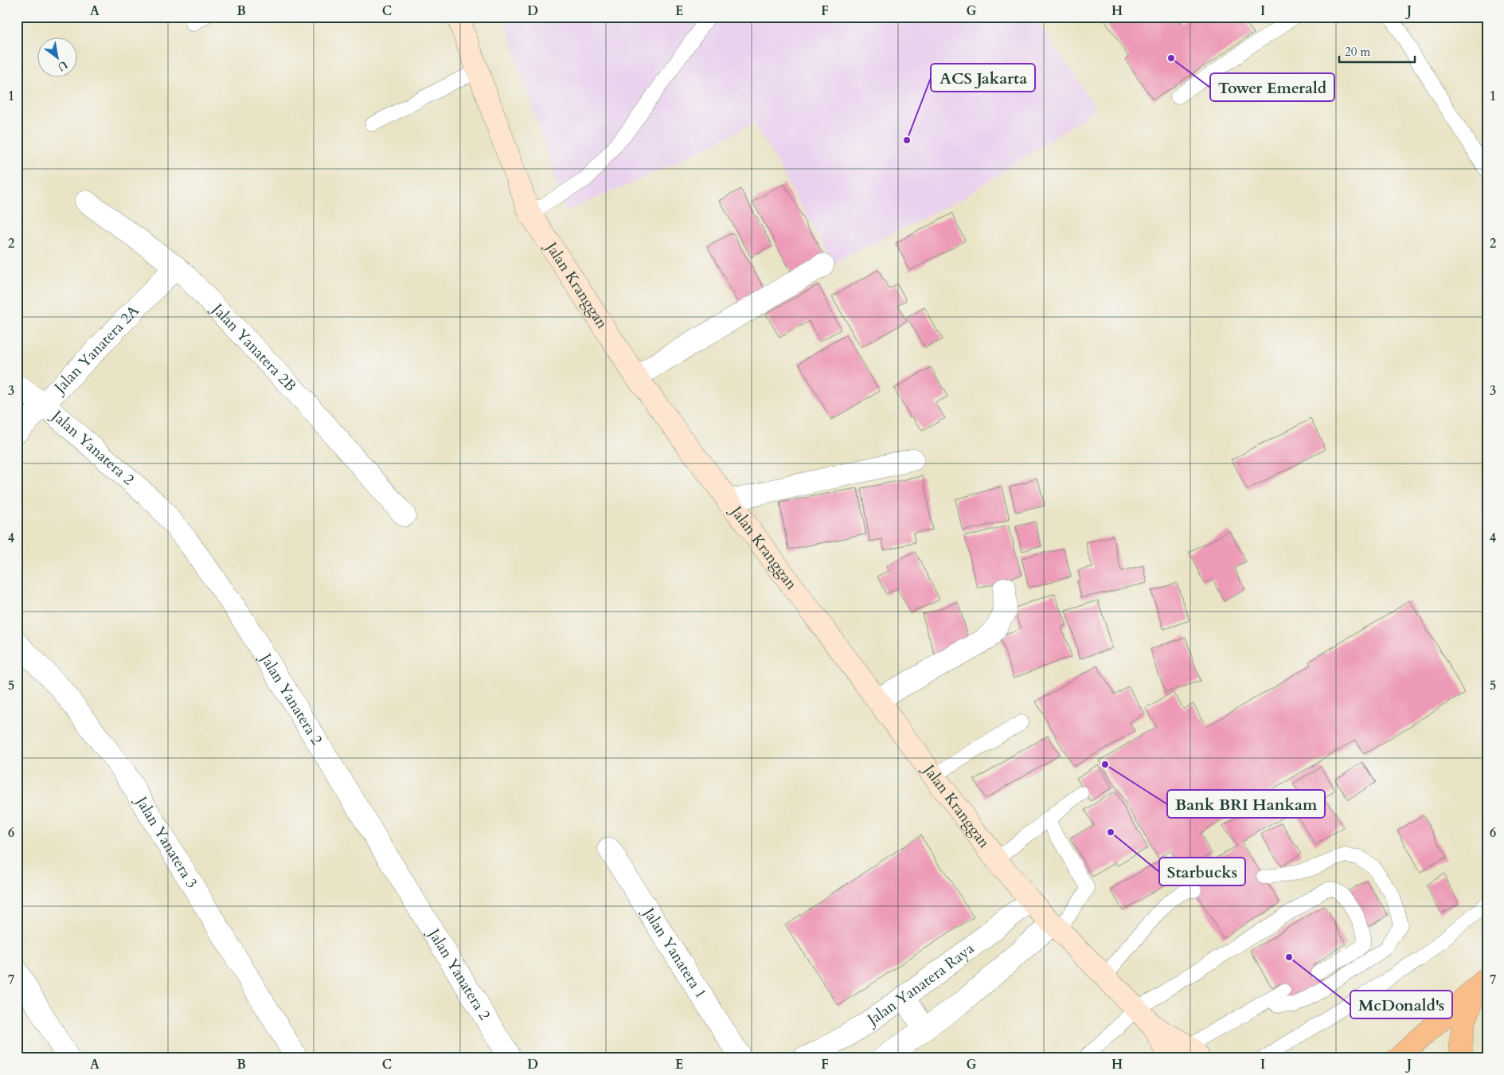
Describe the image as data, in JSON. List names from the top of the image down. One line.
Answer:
{"streets":{"main road":["Jalan Kranggan"],"street":["Jalan Yanatera 2B","Jalan Yanatera 2A","Jalan Yanatera 2","Jalan Yanatera 3","Jalan Yanatera 1","Jalan Yanatera Raya"]},"crossings":[["Jalan Kranggan","Jalan Yanatera Raya"],["Jalan Yanatera 2B","Jalan Yanatera 2A"],["Jalan Yanatera 2A","Jalan Yanatera 2"]],"places":["Tower Emerald","ACS Jakarta","Bank BRI Hankam","Starbucks","McDonald's"],"scale_bar":"20 m","north":"bottom right","grid":{"columns":["A","B","C","D","E","F","G","H","I","J"],"rows":["1","2","3","4","5","6","7"]}}
